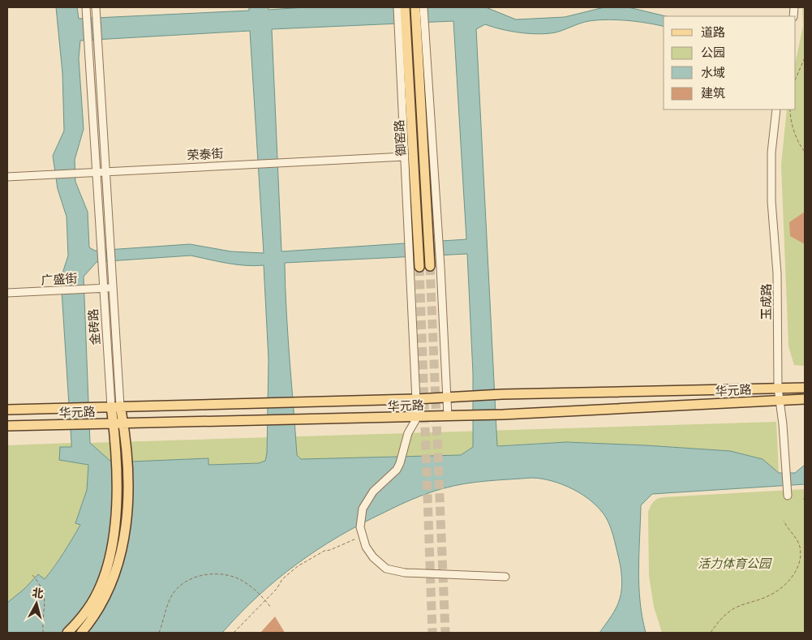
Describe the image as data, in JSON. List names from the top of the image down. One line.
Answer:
{"streets":{"main road":["御窑路","金砖路","华元路"],"street":["荣泰街","广盛街","玉成路"]},"crossings":[["荣泰街","金砖路"],["广盛街","金砖路"],["玉成路","华元路"],["金砖路","华元路"]],"parks":["活力体育公园"],"legend":["道路","公园","水域","建筑"],"north":"top"}
